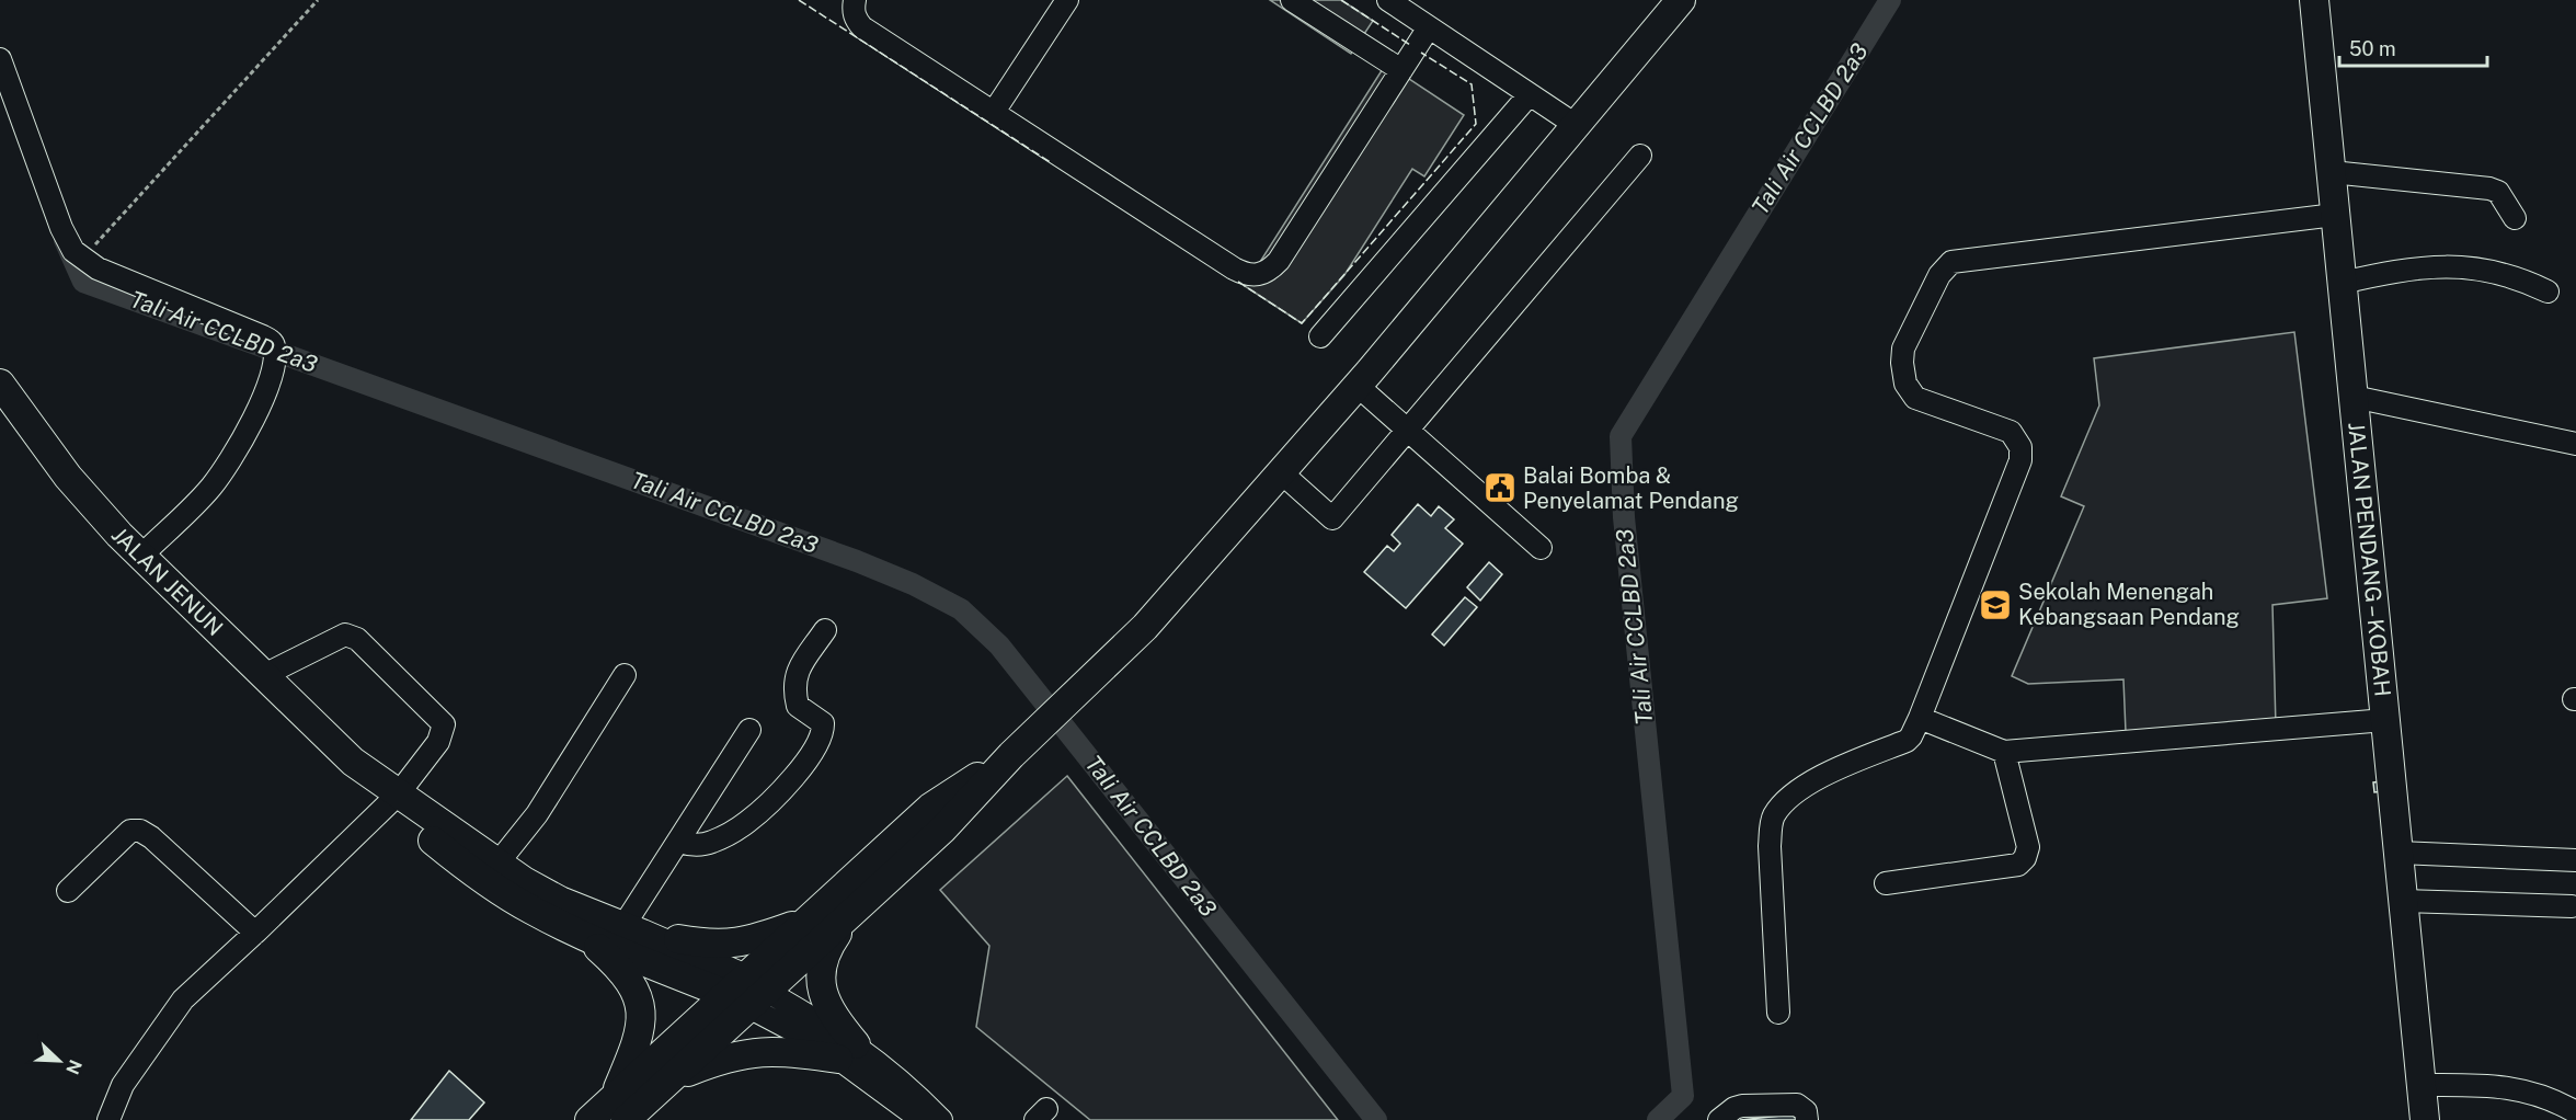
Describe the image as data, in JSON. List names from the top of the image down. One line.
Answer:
{"streets":{"main road":["JALAN PENDANG – KOBAH","JALAN JENUN"]},"water":["Tali Air CCLBD 2a3"],"places":{"public building":["Balai Bomba & Penyelamat Pendang"],"school or university":["Sekolah Menengah Kebangsaan Pendang"]},"scale_bar":"50 m","north":"bottom right"}
